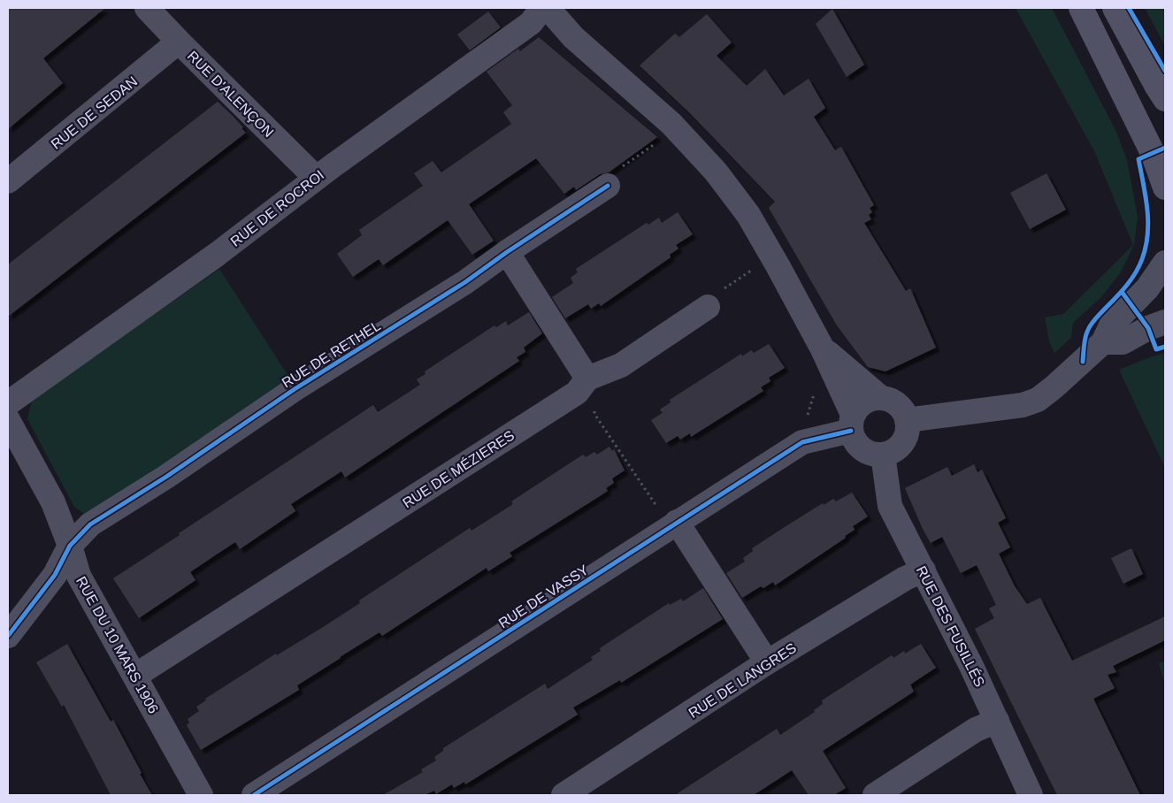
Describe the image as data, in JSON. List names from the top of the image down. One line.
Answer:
{"streets":{"street":["RUE D'ALENÇON","RUE DE SEDAN","RUE DE ROCROI","RUE DE RETHEL","RUE DE MÉZIERES","RUE DE VASSY","RUE DES FUSILLÉS","RUE DU 10 MARS 1906","RUE DE LANGRES"]},"crossings":[["RUE D'ALENÇON","RUE DE SEDAN"],["RUE D'ALENÇON","RUE DE ROCROI"],["RUE DE RETHEL","RUE DU 10 MARS 1906"],["RUE DE MÉZIERES","RUE DU 10 MARS 1906"],["RUE DE VASSY","RUE DES FUSILLÉS"],["RUE DES FUSILLÉS","RUE DE LANGRES"]]}
